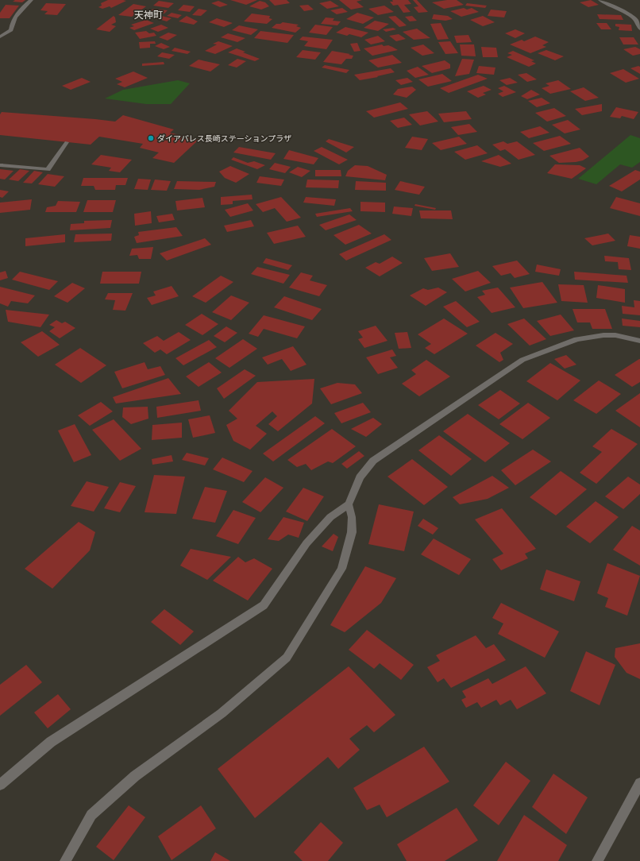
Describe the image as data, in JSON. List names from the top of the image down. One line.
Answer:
{"districts":["天神町"],"places":["ダイアパレス長崎ステーションプラザ"]}
